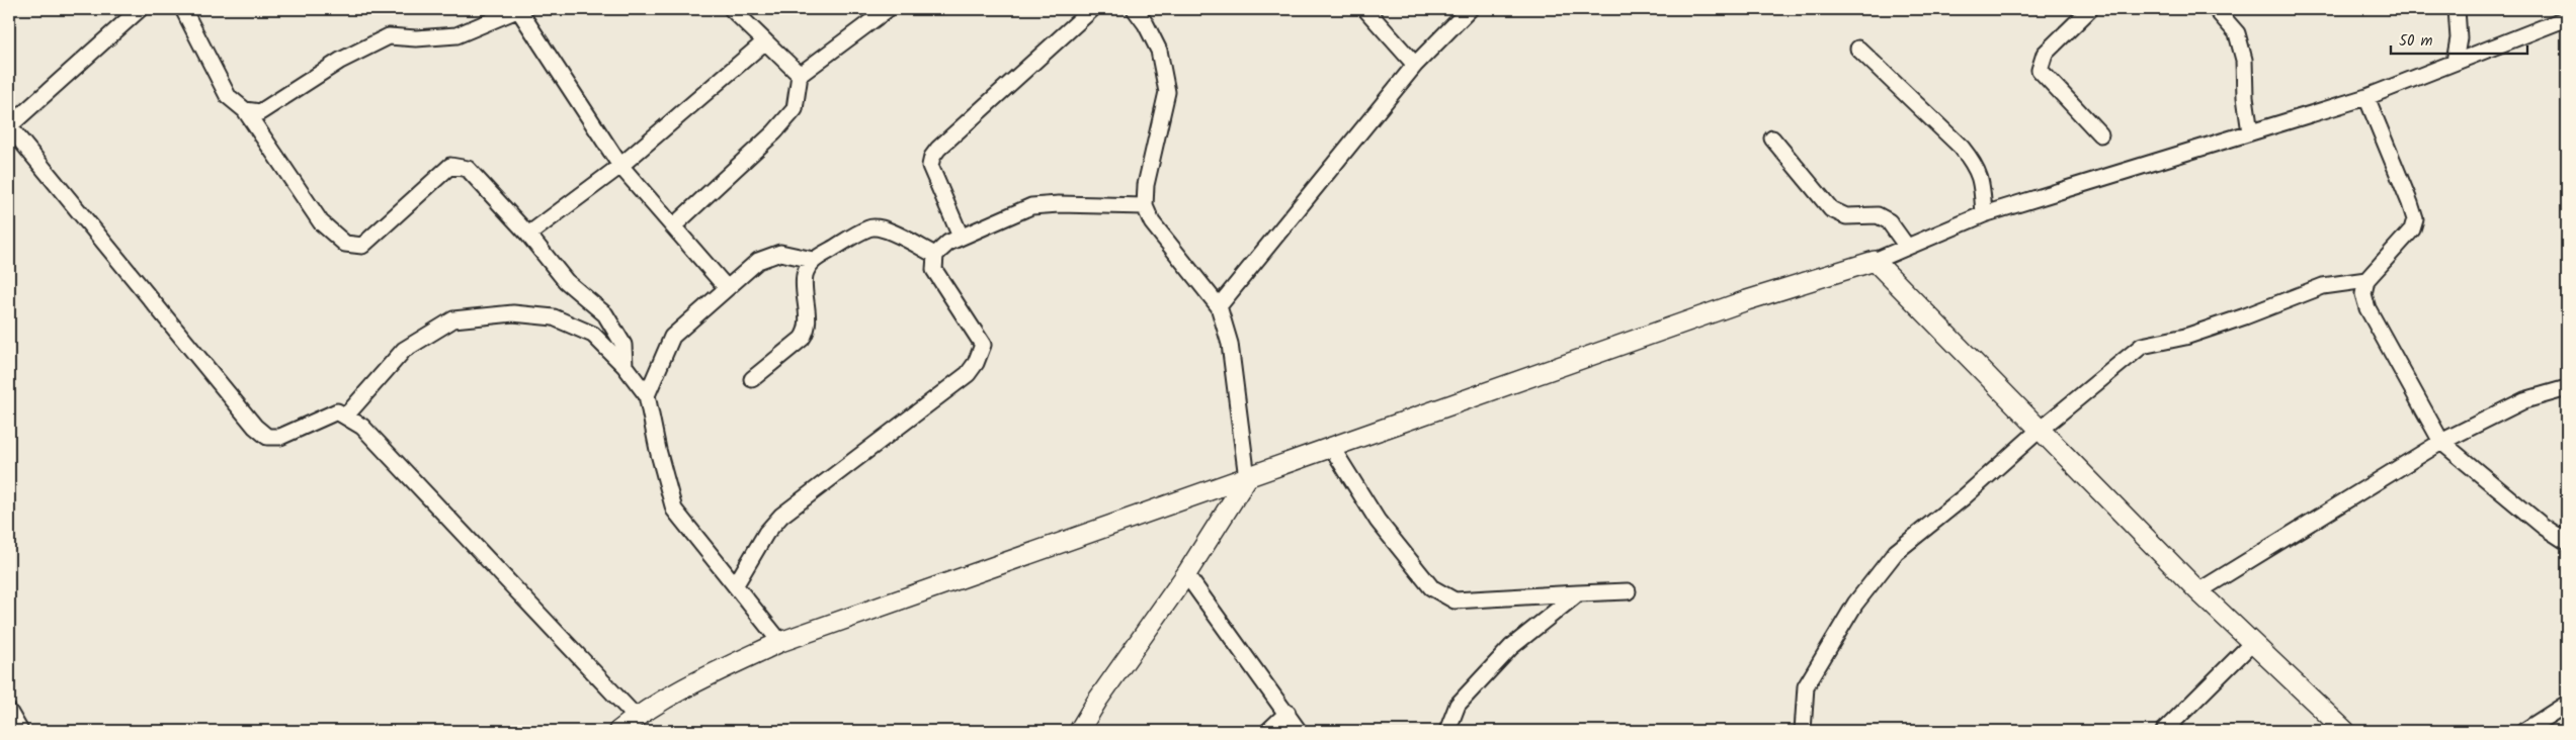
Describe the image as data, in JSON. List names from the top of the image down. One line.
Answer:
{"scale_bar":"50 m"}
